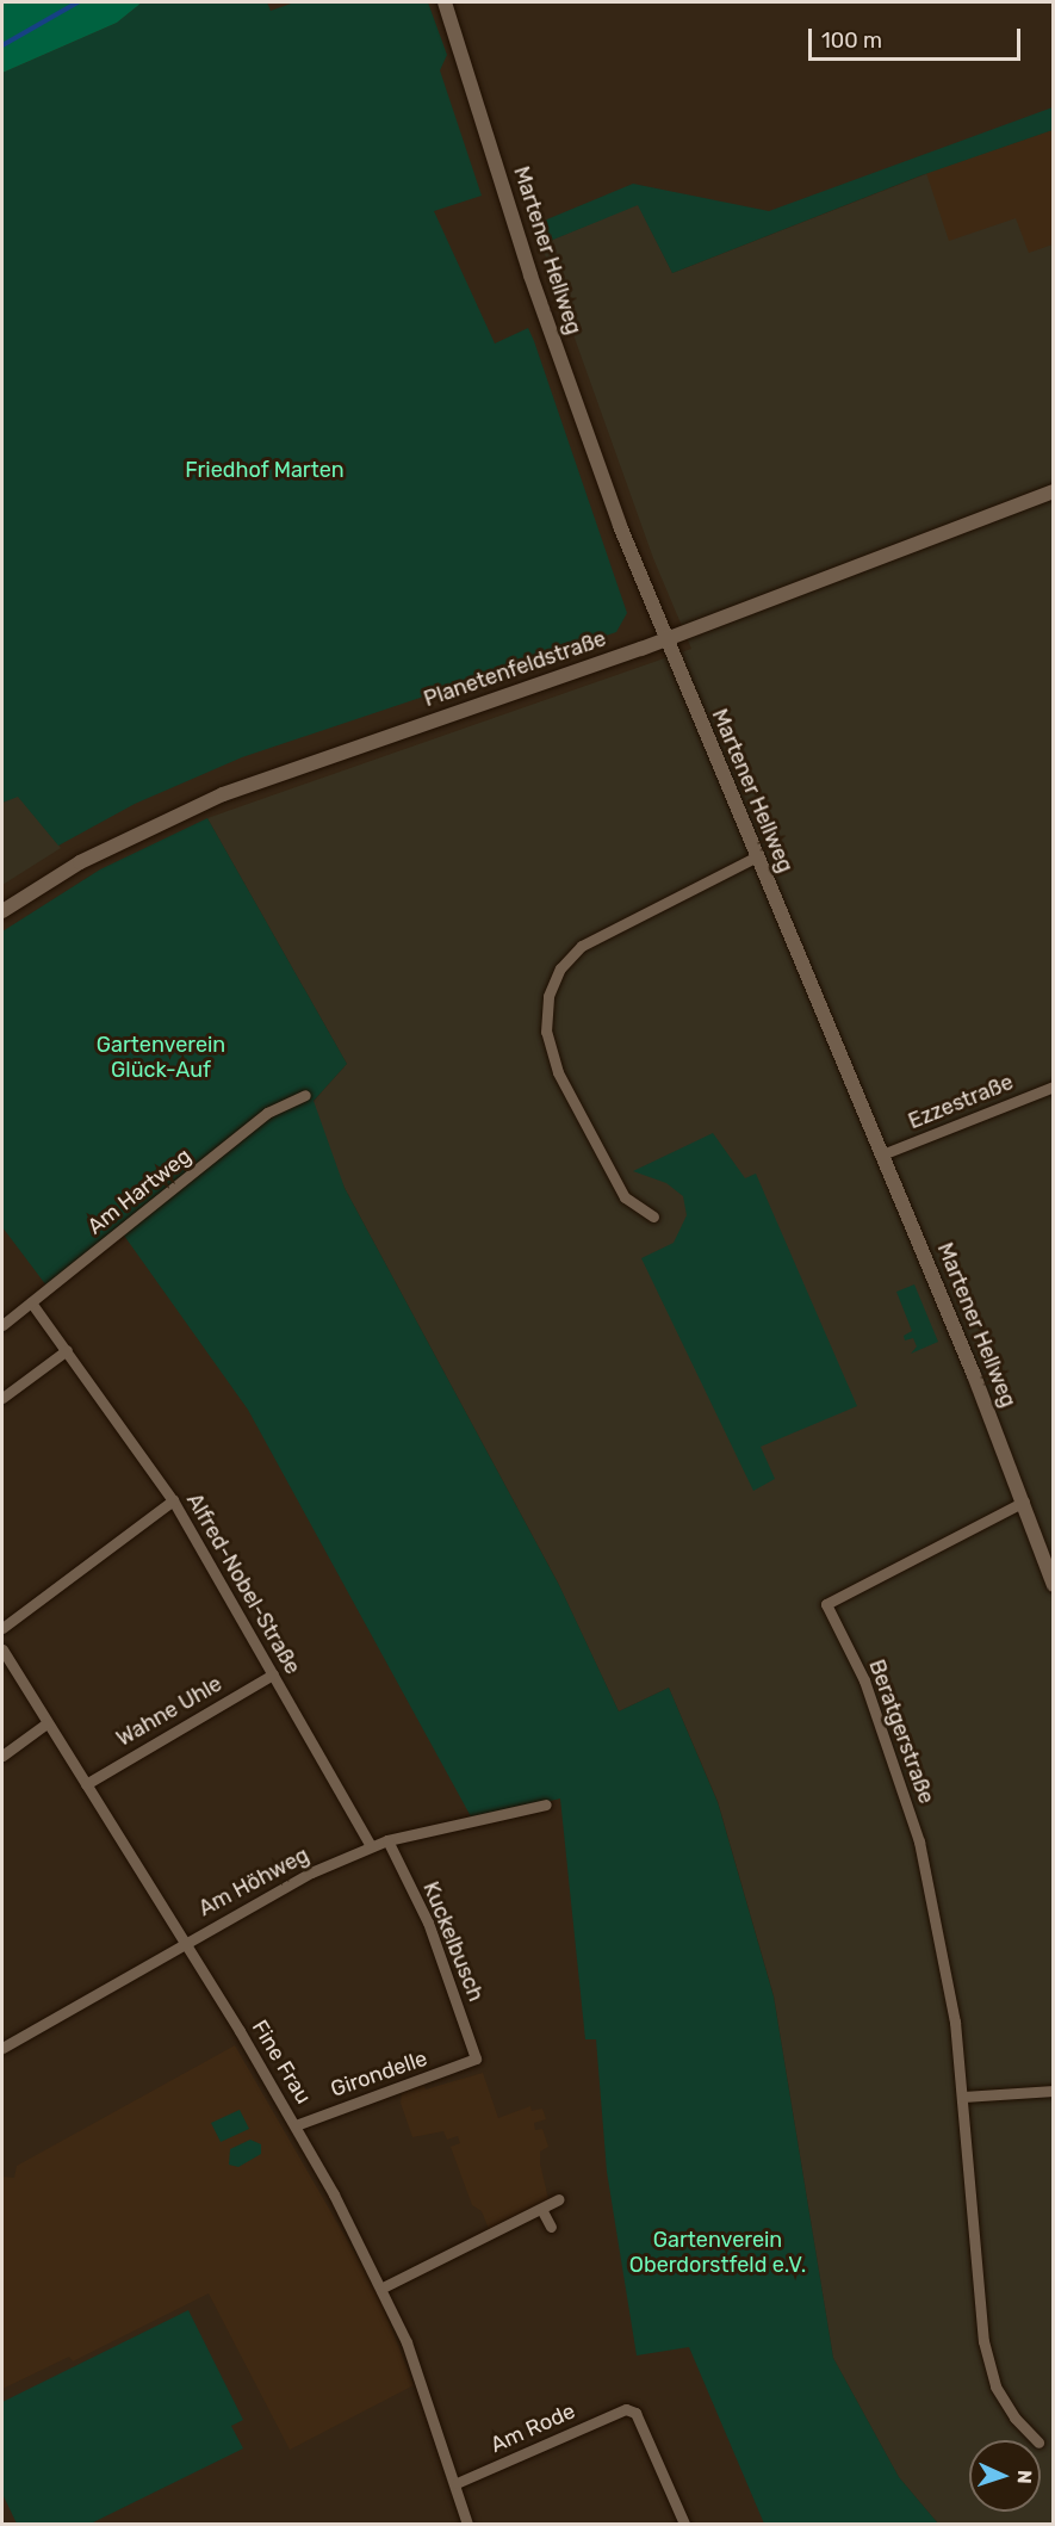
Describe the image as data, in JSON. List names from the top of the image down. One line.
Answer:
{"streets":{"street":["Martener Hellweg","Planetenfeldstraße","Ezzestraße","Am Hartweg","Alfred-Nobel-Straße","Wahne Uhle","Beratgerstraße","Am Höhweg","Kuckelbusch","Fine Frau","Girondelle","Am Rode"]},"crossings":[["Martener Hellweg","Planetenfeldstraße"],["Martener Hellweg","Ezzestraße"],["Martener Hellweg","Beratgerstraße"],["Am Hartweg","Alfred-Nobel-Straße"],["Alfred-Nobel-Straße","Wahne Uhle"],["Alfred-Nobel-Straße","Am Höhweg"],["Wahne Uhle","Fine Frau"],["Am Höhweg","Kuckelbusch"],["Am Höhweg","Fine Frau"],["Kuckelbusch","Girondelle"],["Fine Frau","Girondelle"],["Fine Frau","Am Rode"]],"parks":["Friedhof Marten","Gartenverein Glück-Auf","Gartenverein Oberdorstfeld e.V."],"scale_bar":"100 m","north":"right"}
